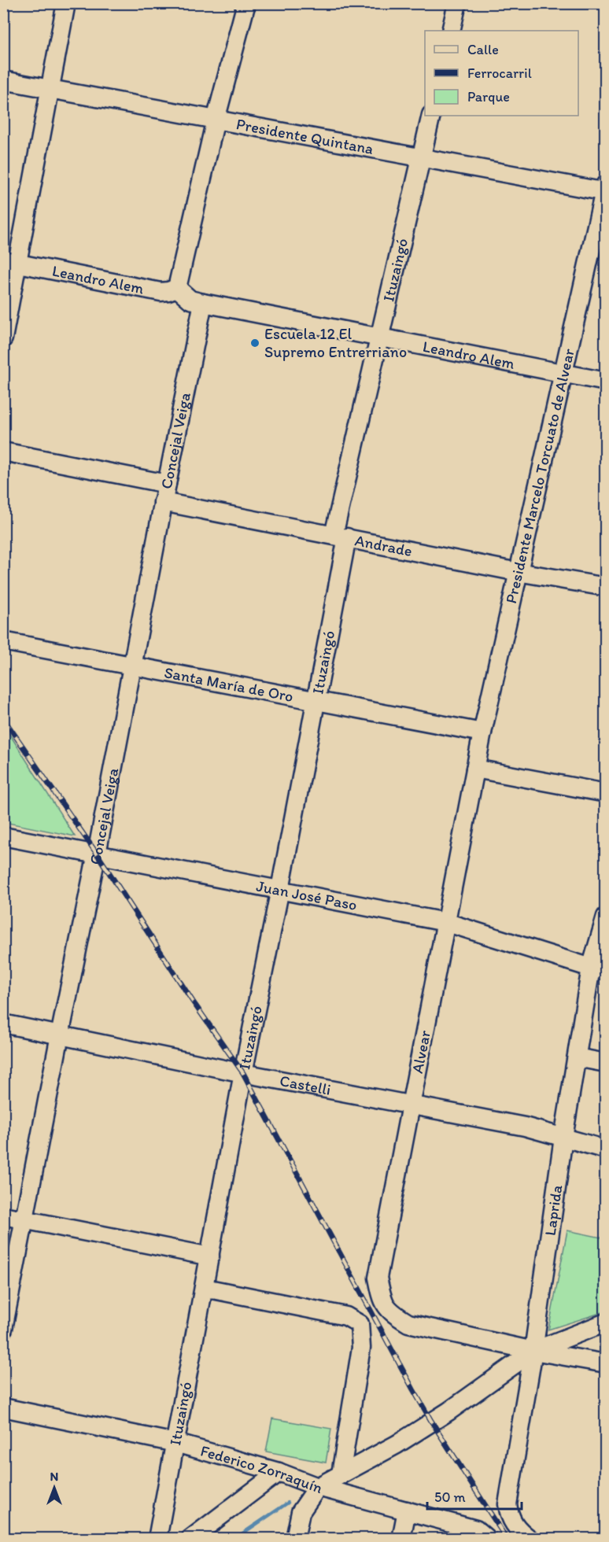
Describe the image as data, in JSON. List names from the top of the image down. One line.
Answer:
{"streets":{"street":["Presidente Quintana","Ituzaingó","Leandro Alem","Concejal Veiga","Presidente Marcelo Torcuato de Alvear","Andrade","Santa María de Oro","Juan José Paso","Alvear","Castelli","Laprida","Federico Zorraquín"]},"crossings":[["Presidente Quintana","Ituzaingó"],["Presidente Quintana","Presidente Marcelo Torcuato de Alvear"],["Ituzaingó","Leandro Alem"],["Ituzaingó","Andrade"],["Ituzaingó","Santa María de Oro"],["Ituzaingó","Juan José Paso"],["Ituzaingó","Castelli"],["Ituzaingó","Federico Zorraquín"],["Leandro Alem","Concejal Veiga"],["Leandro Alem","Presidente Marcelo Torcuato de Alvear"],["Concejal Veiga","Andrade"],["Concejal Veiga","Santa María de Oro"],["Concejal Veiga","Juan José Paso"],["Concejal Veiga","Castelli"],["Presidente Marcelo Torcuato de Alvear","Andrade"],["Presidente Marcelo Torcuato de Alvear","Santa María de Oro"],["Presidente Marcelo Torcuato de Alvear","Alvear"],["Juan José Paso","Alvear"],["Juan José Paso","Laprida"],["Alvear","Castelli"],["Alvear","Laprida"],["Castelli","Laprida"]],"places":["Escuela 12 El Supremo Entrerriano"],"legend":["Calle","Ferrocarril","Parque"],"scale_bar":"50 m","north":"top"}
